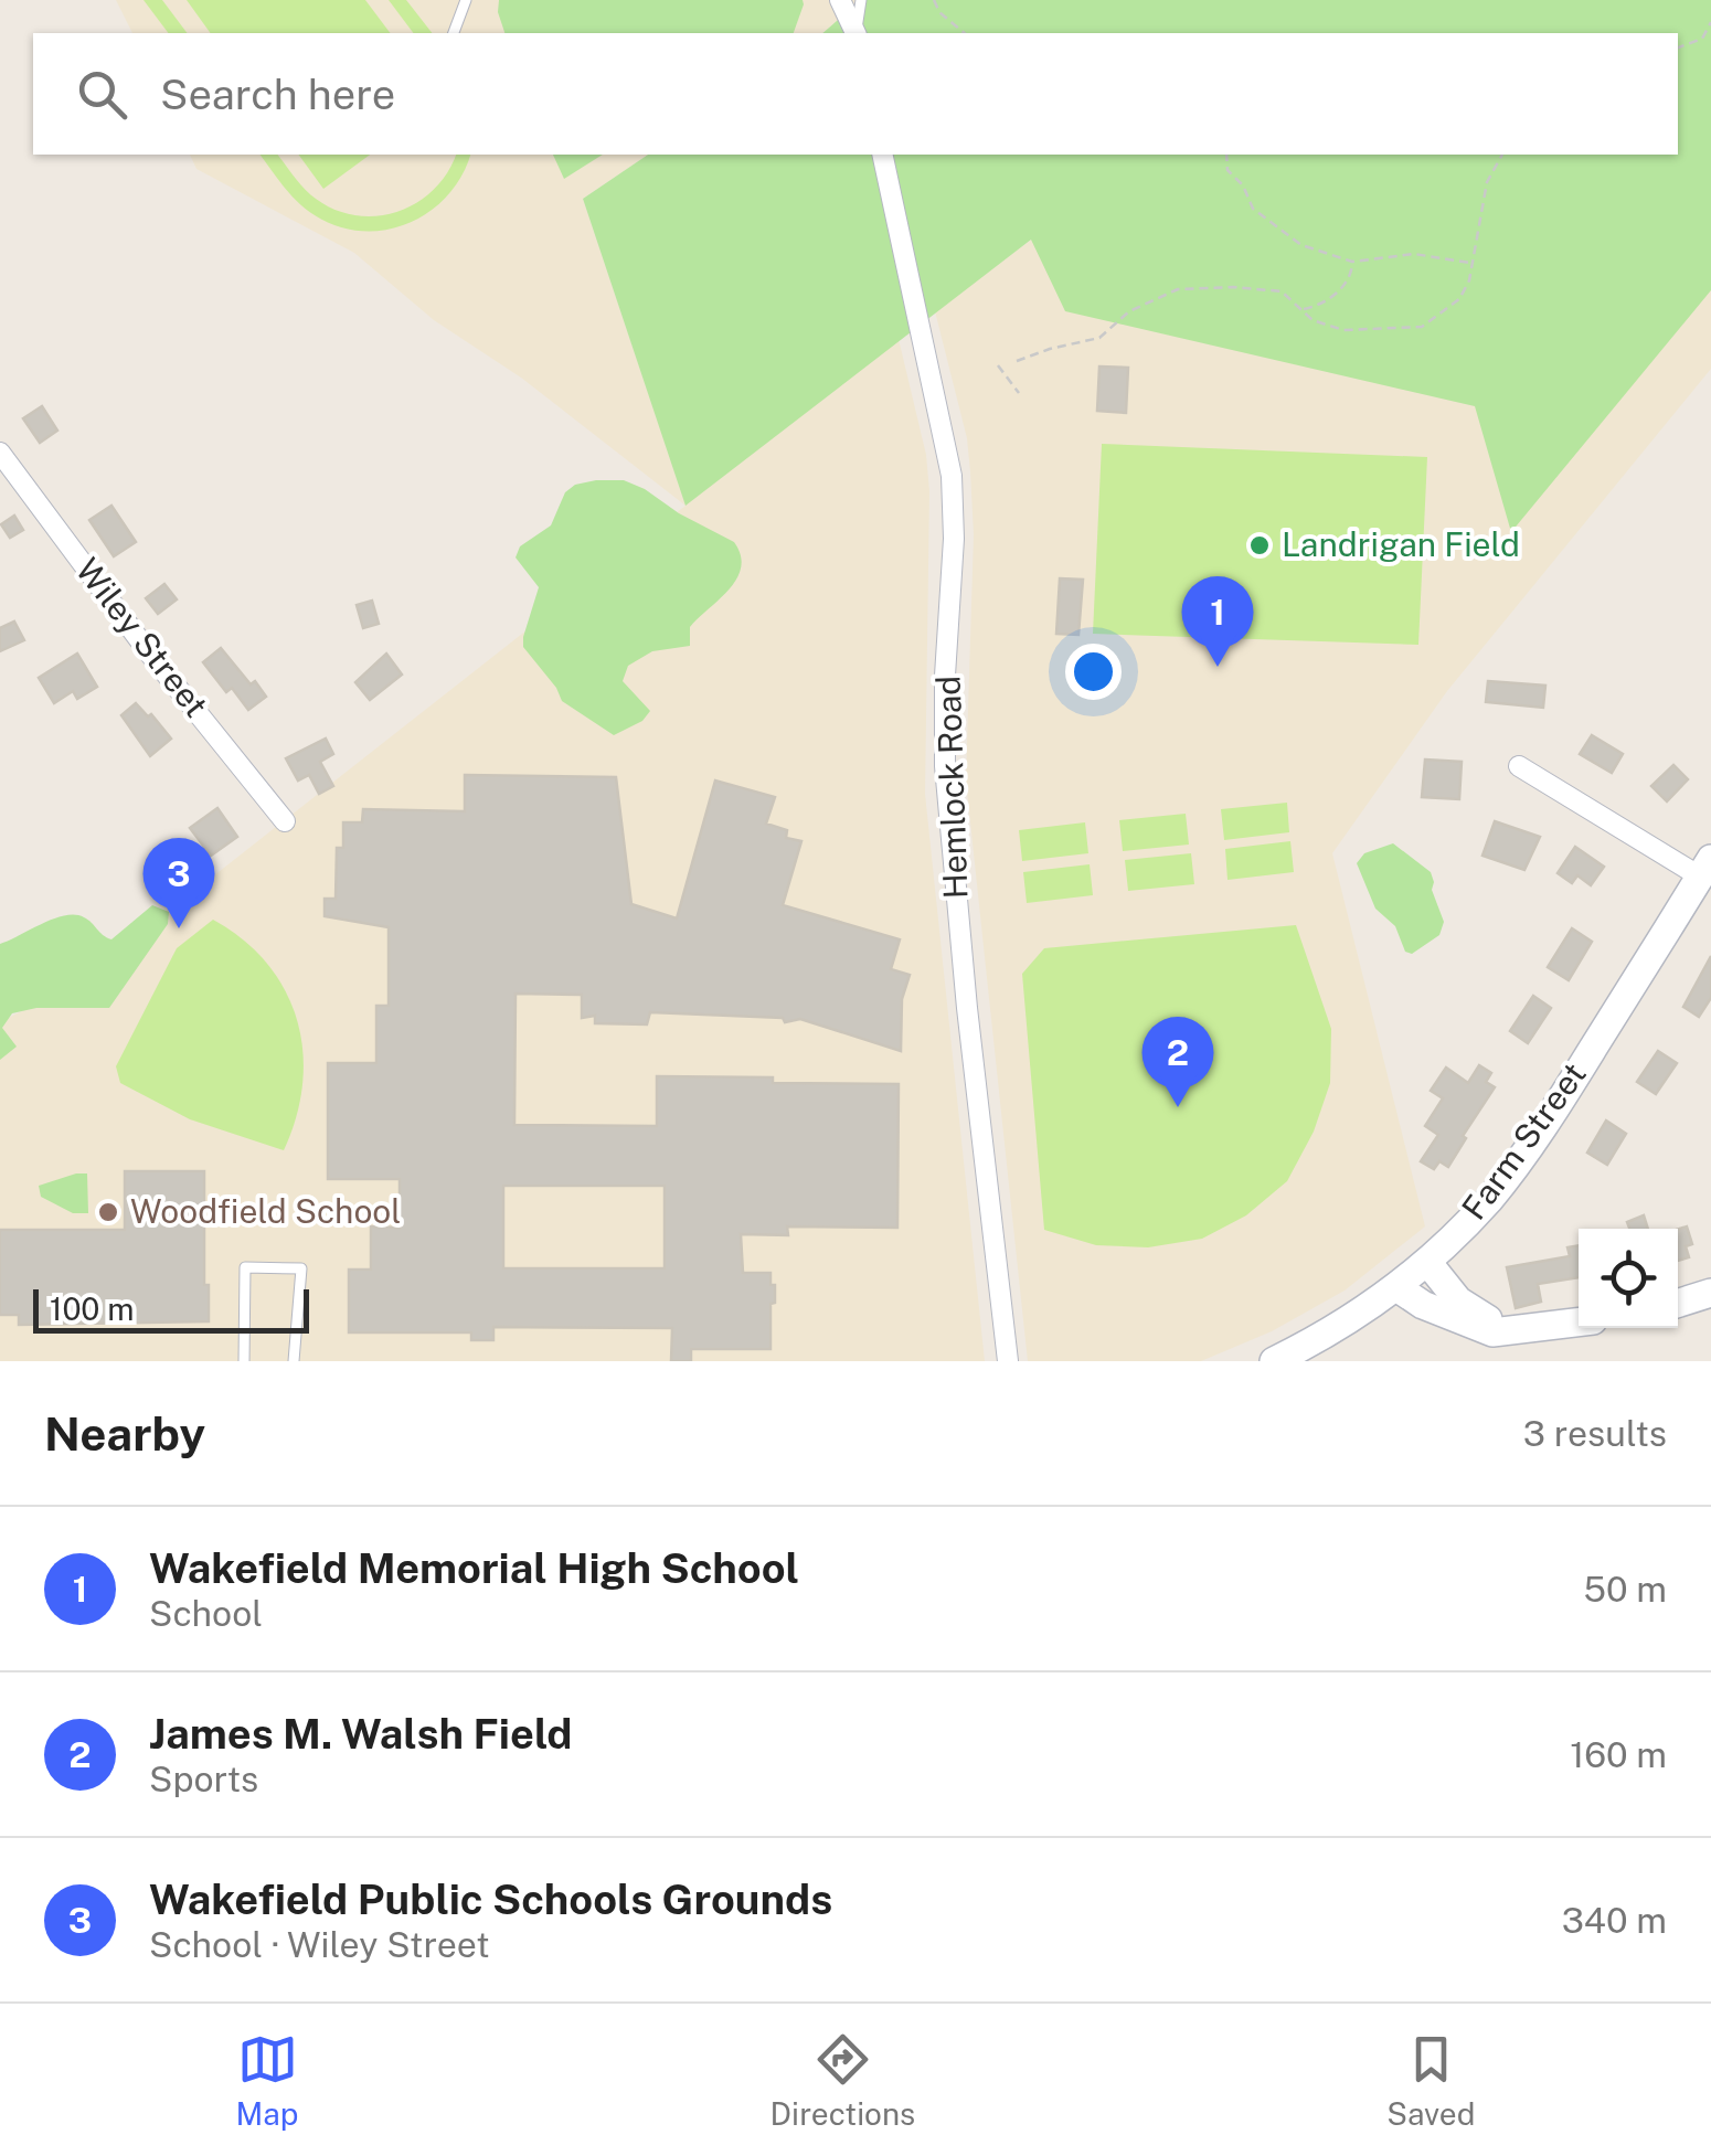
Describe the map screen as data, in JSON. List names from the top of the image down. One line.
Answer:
{"streets":{"main road":["Farm Street"],"street":["Wiley Street","Hemlock Road"]},"places":["Landrigan Field","Woodfield School"],"scale_bar":"100 m","page":{"search":"Search here","pins":["1","3","2"],"scale":"100 m","heading":["Nearby","3 results"],"list":[{"mark":"1","name":"Wakefield Memorial High School","note":"School","value":"50 m"},{"mark":"2","name":"James M. Walsh Field","note":"Sports","value":"160 m"},{"mark":"3","name":"Wakefield Public Schools Grounds","note":"School · Wiley Street","value":"340 m"}],"nav":["Map","Directions","Saved"]}}
